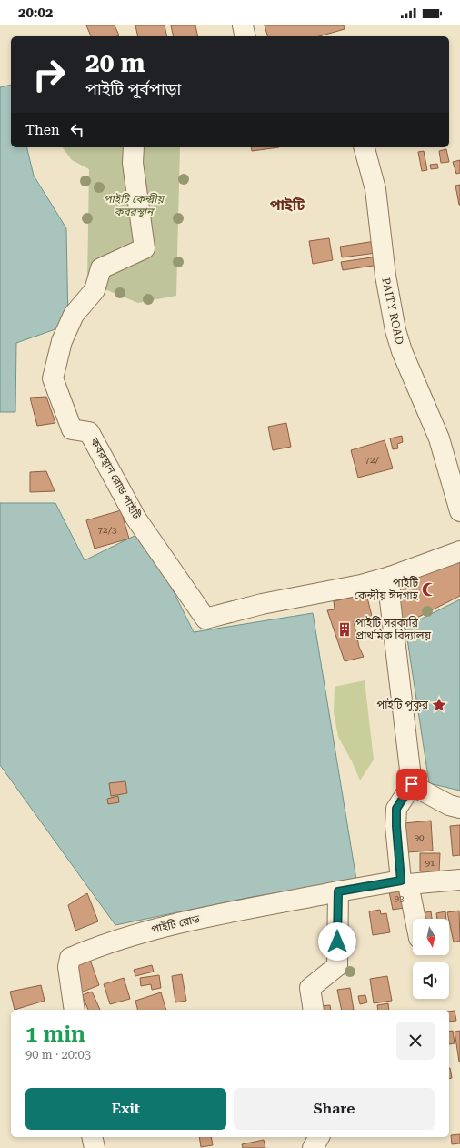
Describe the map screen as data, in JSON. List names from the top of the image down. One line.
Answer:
{"streets":{"street":["PAITY ROAD","কবরস্থান রোড পাইটি","পাইটি রোড"]},"districts":["পাইটি"],"parks":["পাইটি কেন্দ্রীয় কবরস্থান"],"places":{"mosque":["পাইটি কেন্দ্রীয় ঈদগাহ"],"building":["পাইটি সরকারি প্রাথমিক বিদ্যালয়"],"place":["পাইটি পুকুর"]},"house_numbers":["72/","72/3","90","91","93"],"north":"bottom","page":{"status":"20:02","turn":["20 m","পাইটি পূর্বপাড়া"],"then":"Then","heading":["1 min","90 m · 20:03"],"buttons":["Exit","Share"]}}
